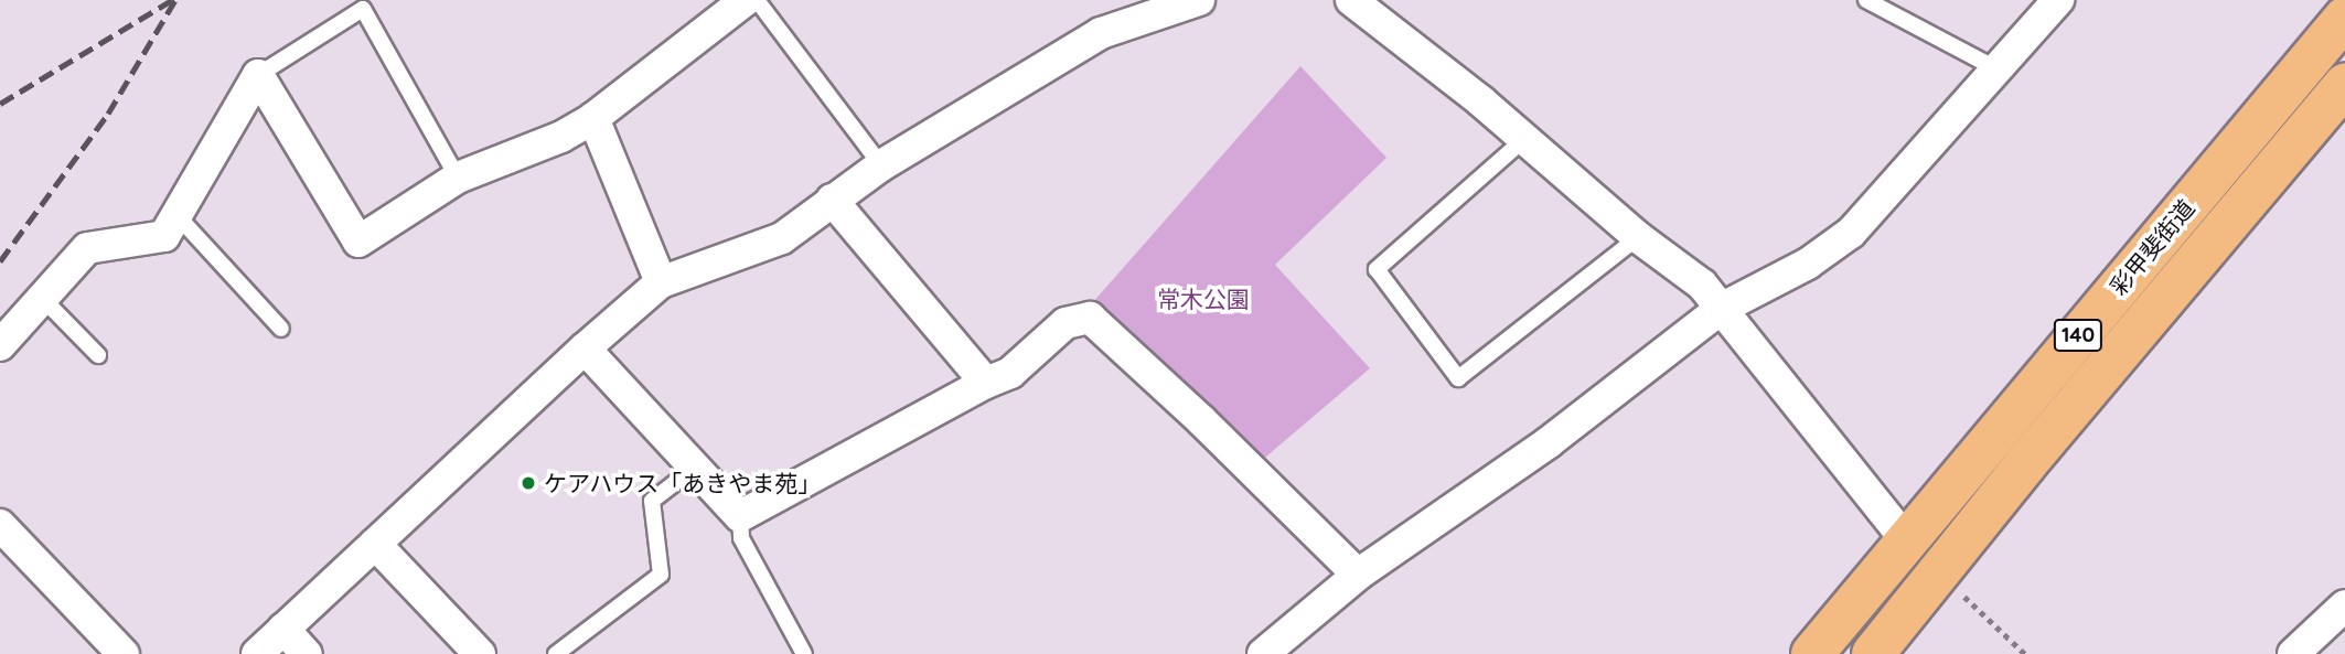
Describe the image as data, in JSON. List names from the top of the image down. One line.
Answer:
{"streets":{"highway":["彩甲斐街道","140"]},"parks":["常木公園"],"places":["ケアハウス「あきやま苑」"]}
